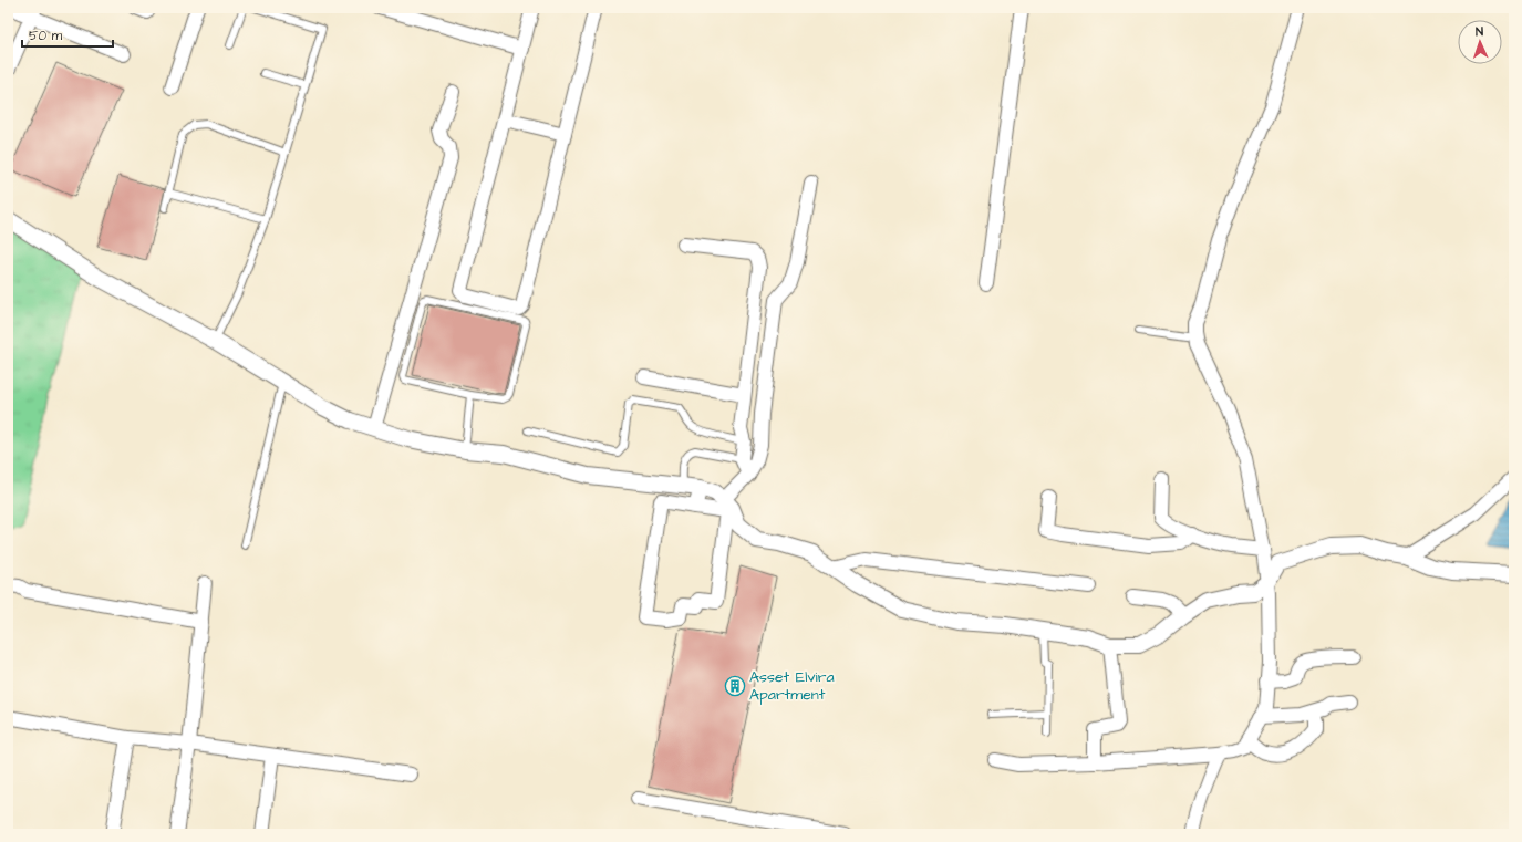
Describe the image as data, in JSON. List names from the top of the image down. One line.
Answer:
{"places":{"building":["Asset Elvira Apartment"]},"scale_bar":"50 m","north":"top"}
